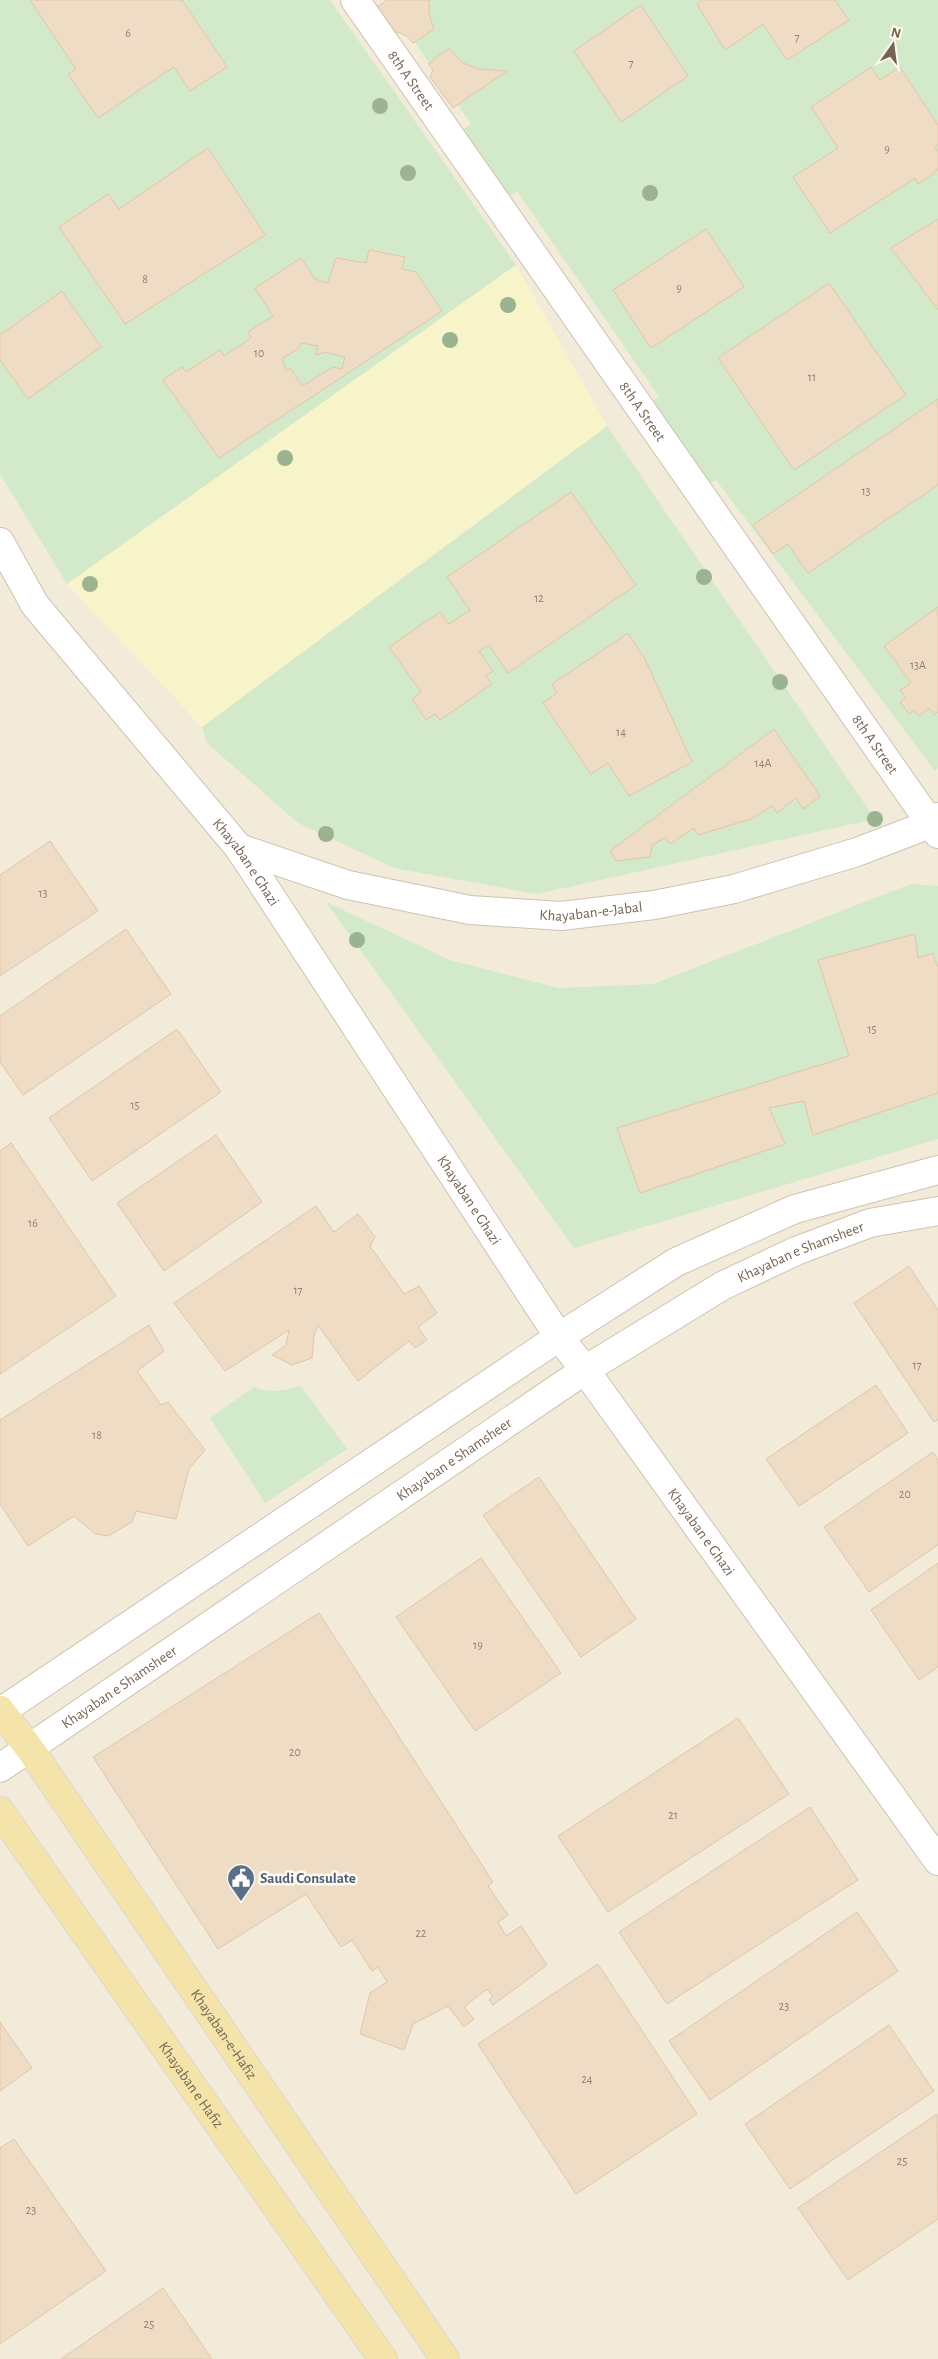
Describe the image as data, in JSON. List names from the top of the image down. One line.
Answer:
{"streets":{"main road":["Khayaban-e-Hafiz","Khayaban e Hafiz"],"street":["8th A Street","Khayaban e Ghazi","Khayaban-e-Jabal","Khayaban e Shamsheer"]},"crossings":[["8th A Street","Khayaban-e-Jabal"],["Khayaban e Ghazi","Khayaban-e-Jabal"],["Khayaban e Ghazi","Khayaban e Shamsheer"],["Khayaban e Shamsheer","Khayaban-e-Hafiz"]],"places":{"public building":["Saudi Consulate"]},"house_numbers":["6","7","7","9","8","9","10","11","13","12","13A","14","14A","13","15","15","16","17","17","18","20","19","20","21","22","23","24","25","23","25"],"north":"top"}
